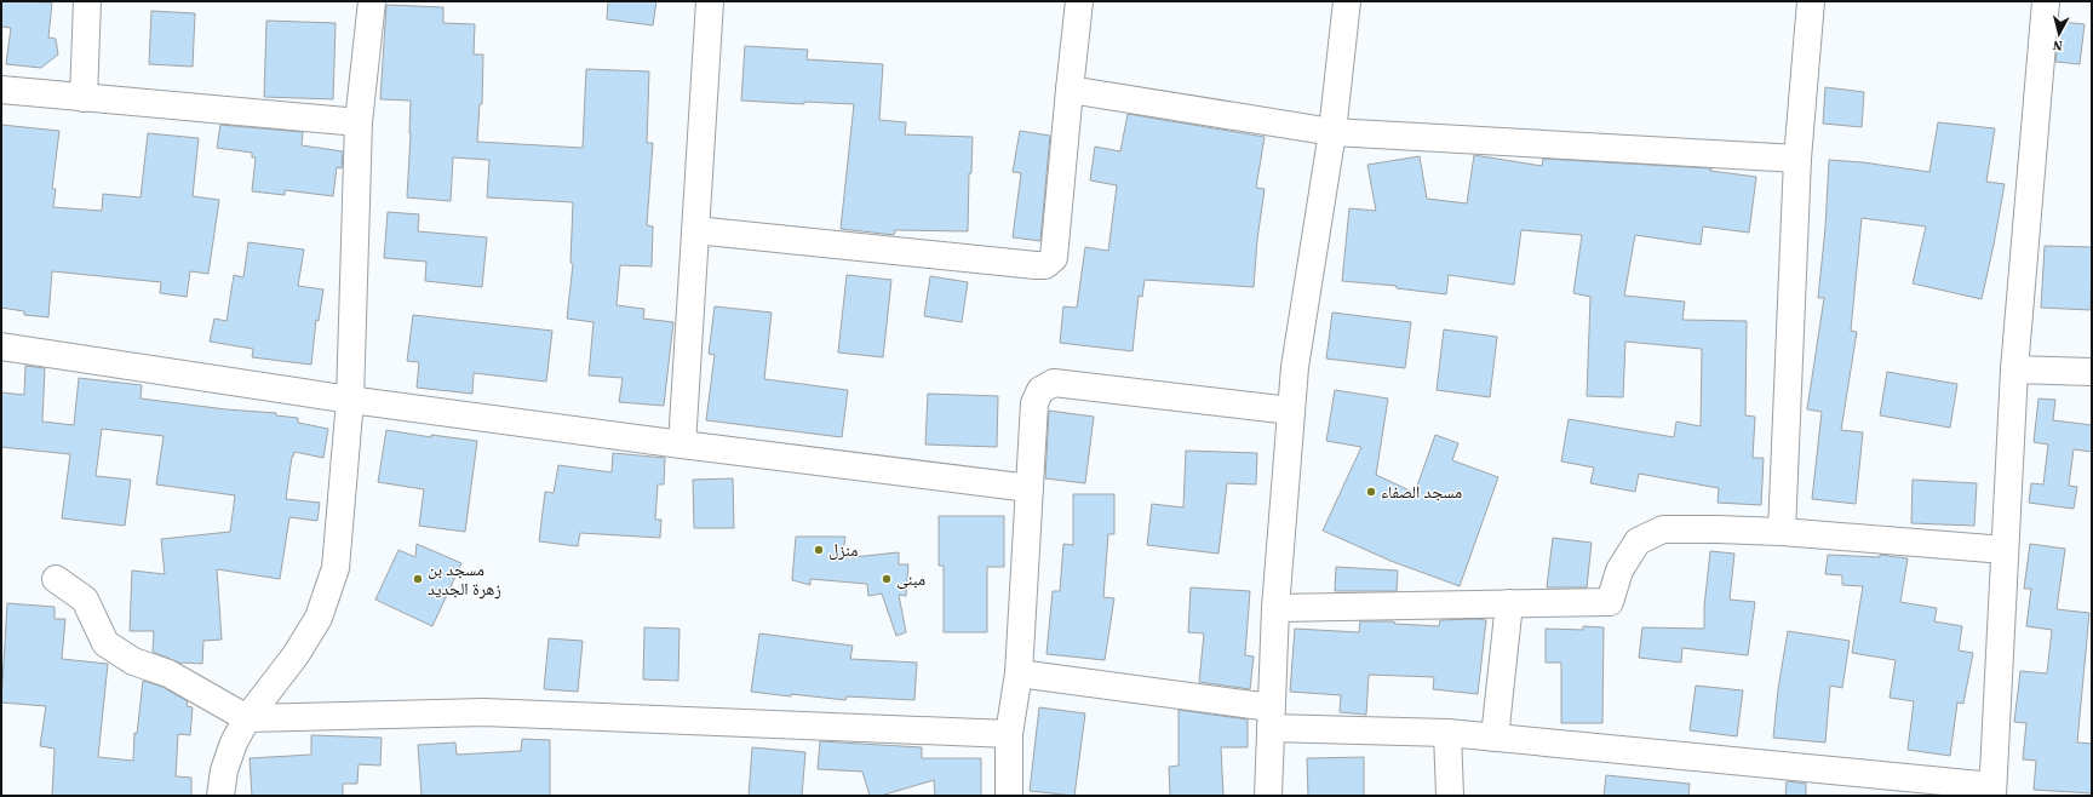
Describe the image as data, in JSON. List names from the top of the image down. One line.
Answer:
{"places":["مسجد الصفاء","منزل","مسجد بن زهرة الجديد","مبنى"],"north":"bottom"}
